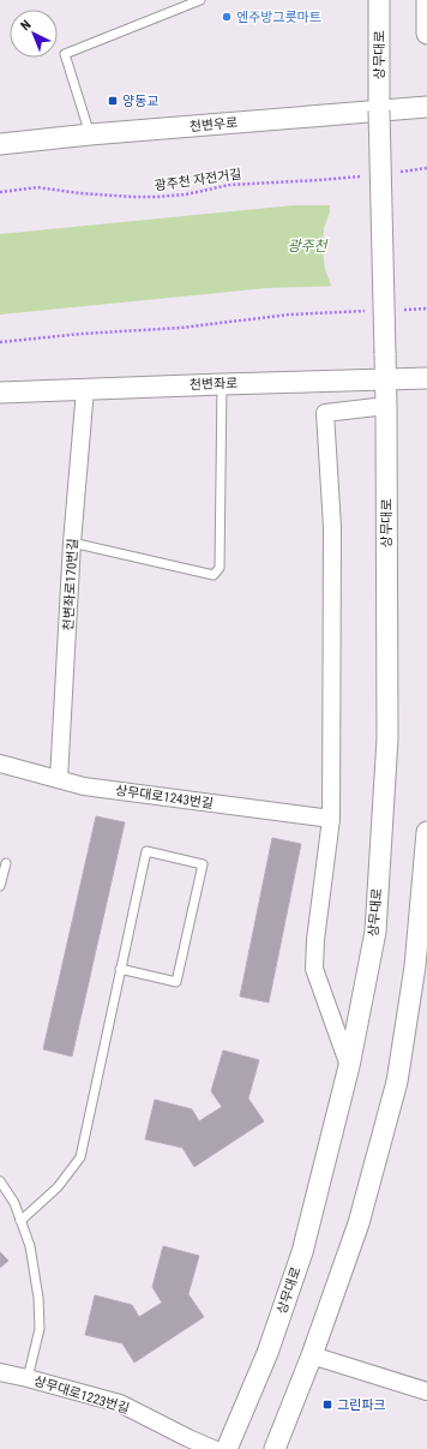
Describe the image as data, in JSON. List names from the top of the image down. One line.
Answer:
{"streets":{"street":["상무대로","천변우로","천변좌로","천변좌로170번길","상무대로1243번길","상무대로1223번길"],"path":["광주천 자전거길"]},"crossings":[["상무대로","천변우로"],["상무대로","천변좌로"],["천변좌로","천변좌로170번길"],["천변좌로170번길","상무대로1243번길"]],"water":["광주천"],"places":{"other":["엔주방그릇마트"],"transit":["양동교","그린파크"]},"north":"top left"}
